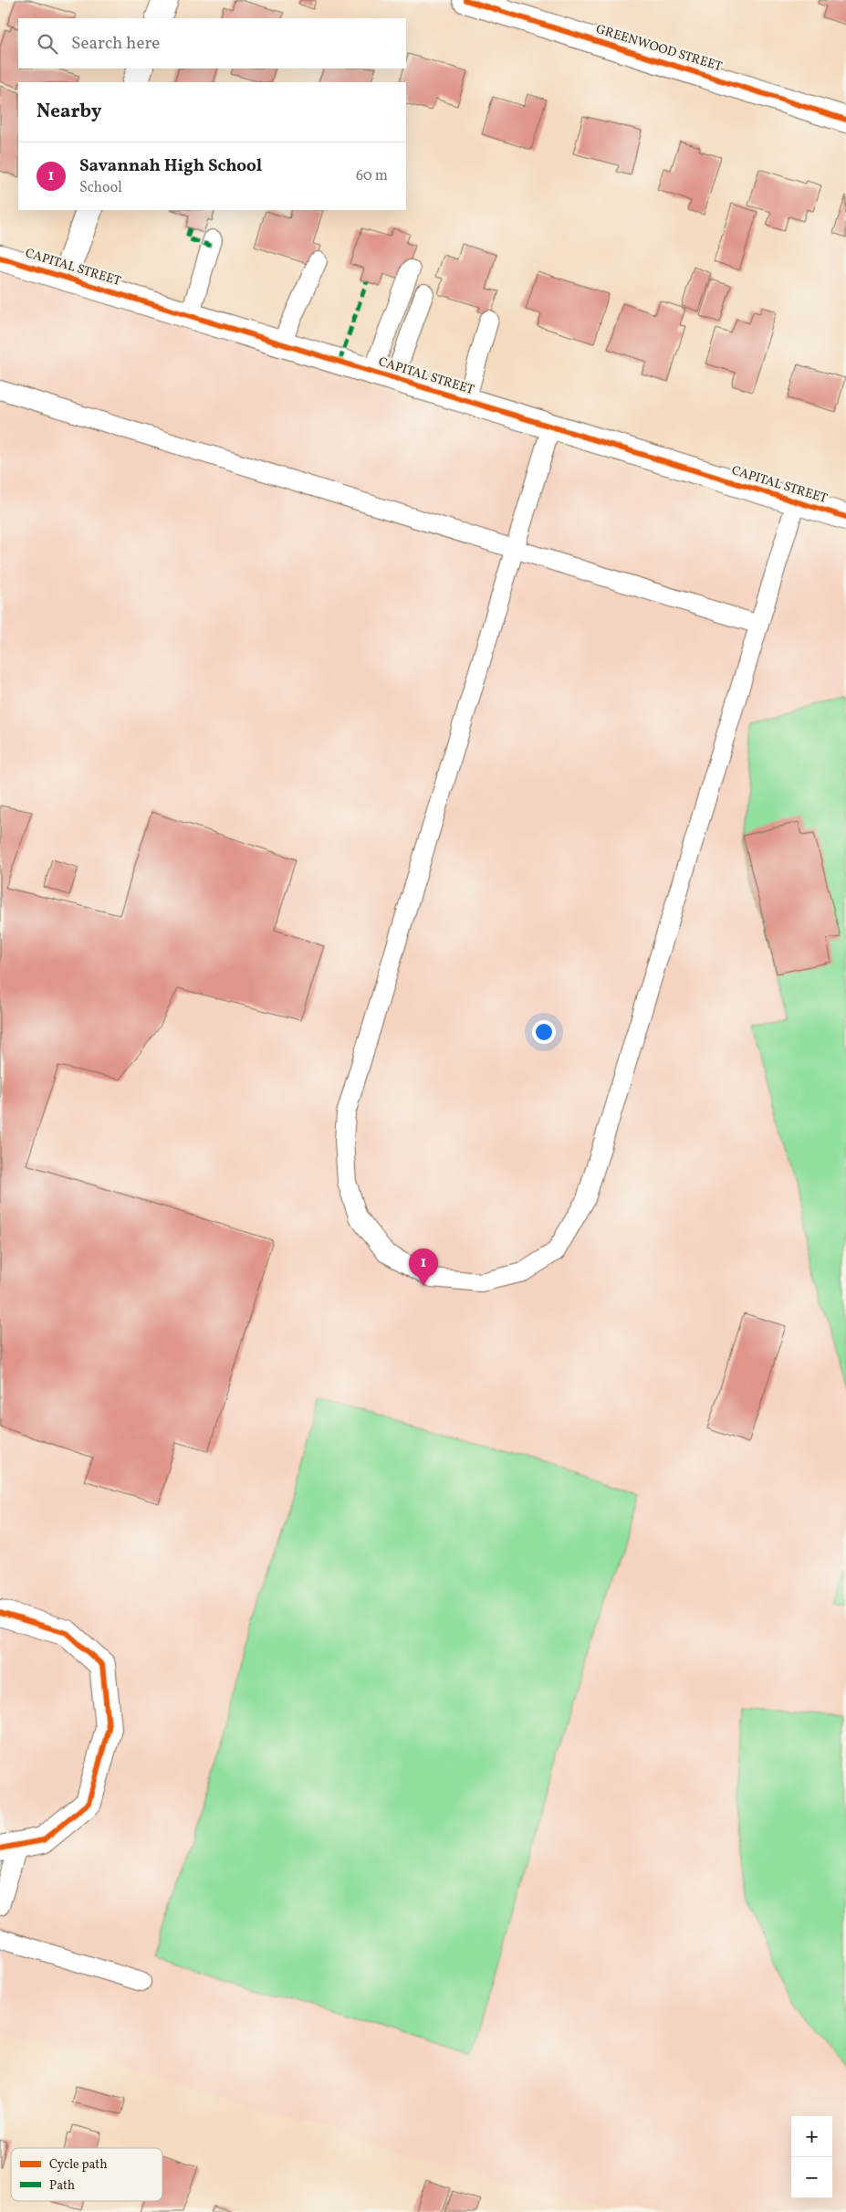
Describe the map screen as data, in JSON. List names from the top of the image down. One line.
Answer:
{"streets":{"street":["GREENWOOD STREET","CAPITAL STREET"]},"legend":["Cycle path","Path"],"page":{"search":"Search here","heading":"Nearby","list":[{"mark":"1","name":"Savannah High School","note":"School","value":"60 m"}],"pins":"1","map_buttons":["+","−"]}}
